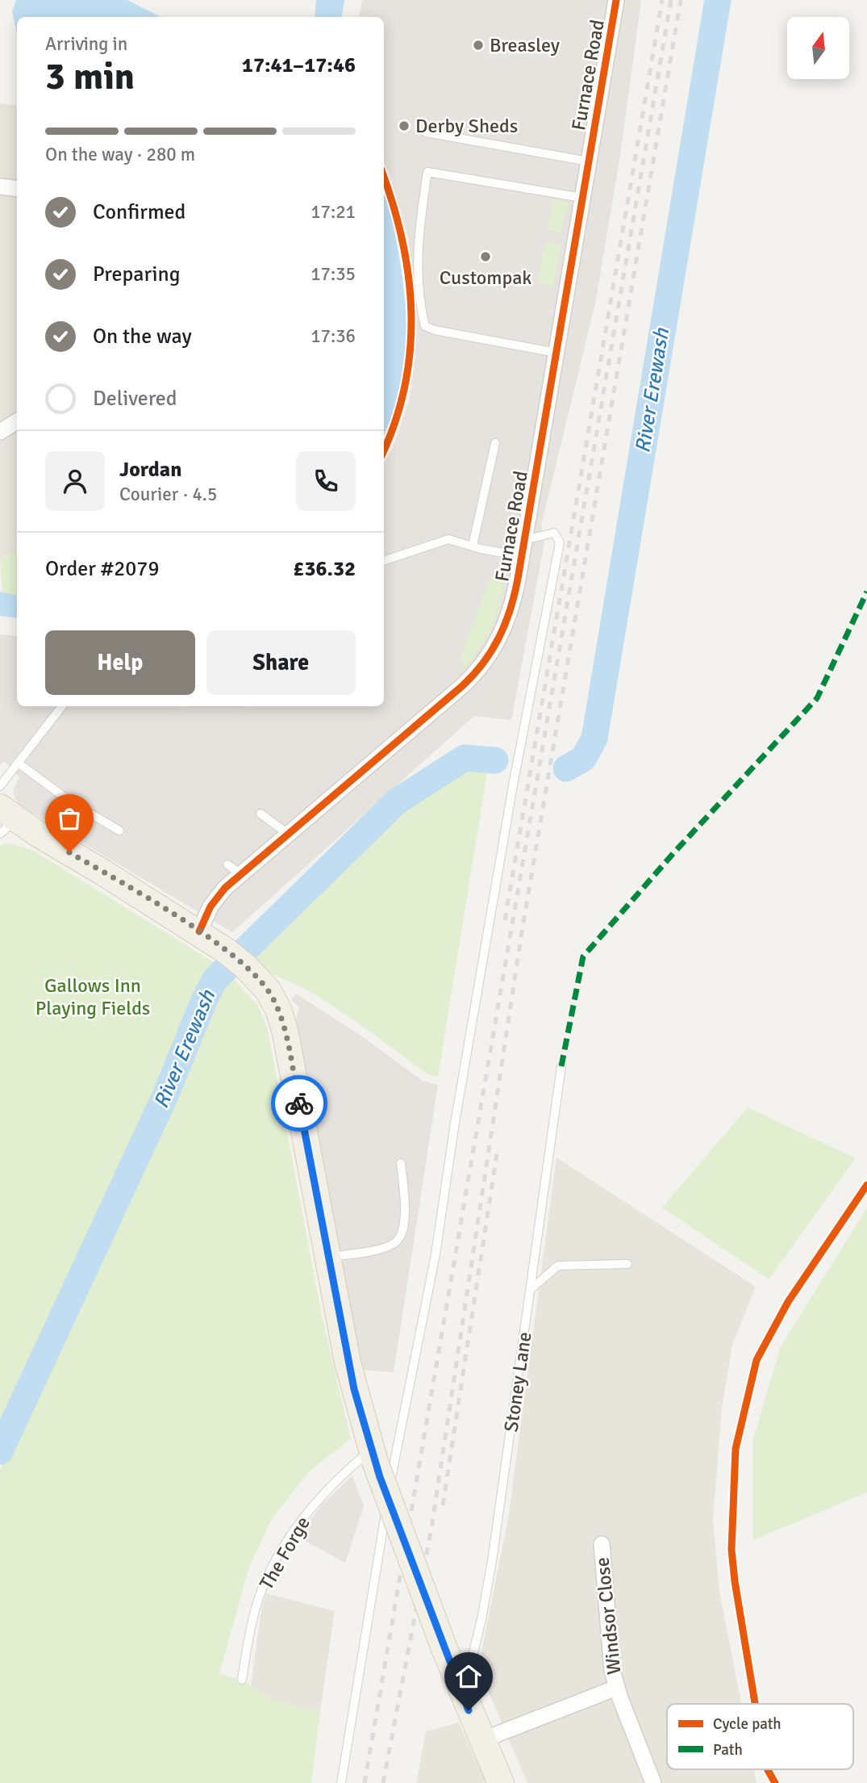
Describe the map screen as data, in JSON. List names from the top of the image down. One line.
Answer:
{"streets":{"street":["Furnace Road","Windsor Close"],"lane":["Stoney Lane","The Forge"]},"water":["River Erewash"],"parks":["Gallows Inn Playing Fields"],"places":["Breasley","Derby Sheds","Custompak"],"legend":["Cycle path","Path"],"north":"top","page":{"heading":["3 min","Arriving in","17:41–17:46"],"panel":["Jordan","Courier · 4.5","Order #2079","£36.32"],"bar":"On the way · 280 m","list":[["Confirmed","17:21"],["Preparing","17:35"],["On the way","17:36"],"Delivered"],"buttons":["Help","Share"]}}
